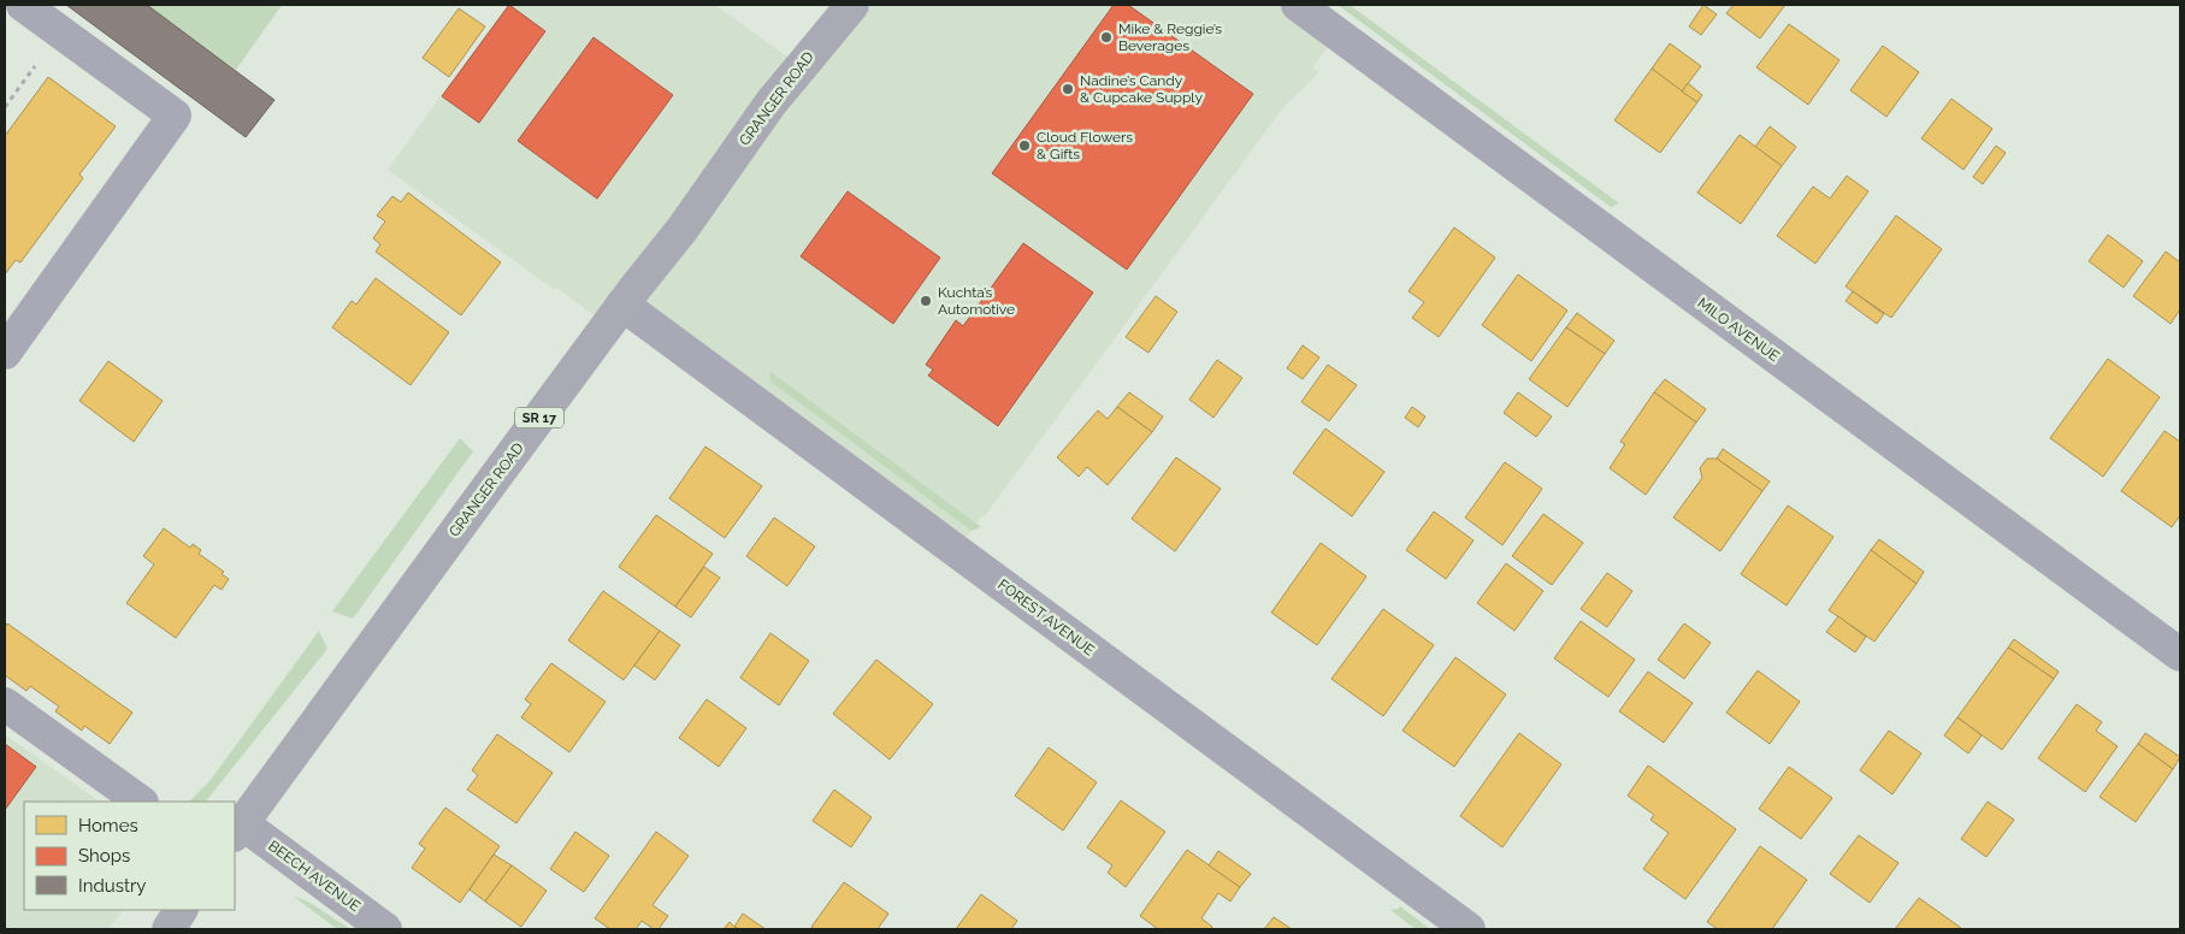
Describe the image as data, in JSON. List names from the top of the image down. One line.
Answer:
{"streets":{"main road":["GRANGER ROAD","SR 17"],"street":["MILO AVENUE","FOREST AVENUE","BEECH AVENUE"]},"crossings":[["GRANGER ROAD","FOREST AVENUE"],["GRANGER ROAD","BEECH AVENUE"]],"places":["Mike & Reggie’s Beverages","Nadine’s Candy & Cupcake Supply","Cloud Flowers & Gifts","Kuchta’s Automotive"],"legend":["Homes","Shops","Industry"]}
